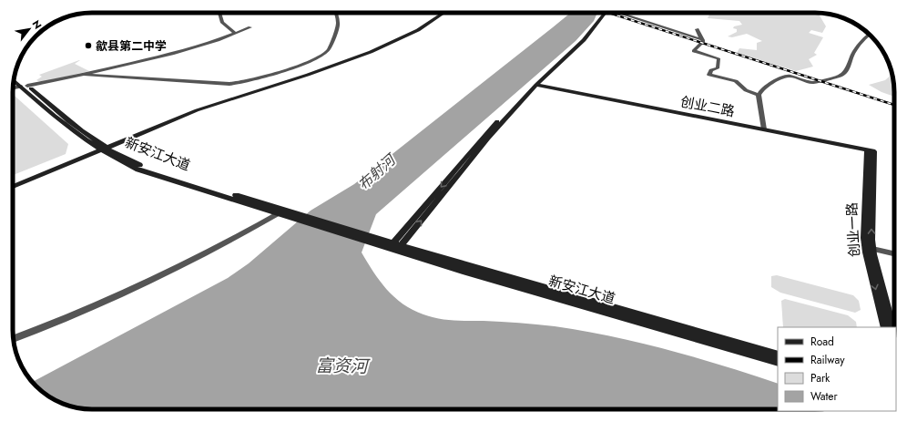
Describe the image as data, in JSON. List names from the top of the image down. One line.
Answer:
{"streets":{"main road":["创业二路","新安江大道","创业一路"]},"crossings":[["创业二路","创业一路"]],"water":["布射河","富资河"],"places":["歙县第二中学"],"legend":["Road","Railway","Park","Water"],"north":"top right"}
